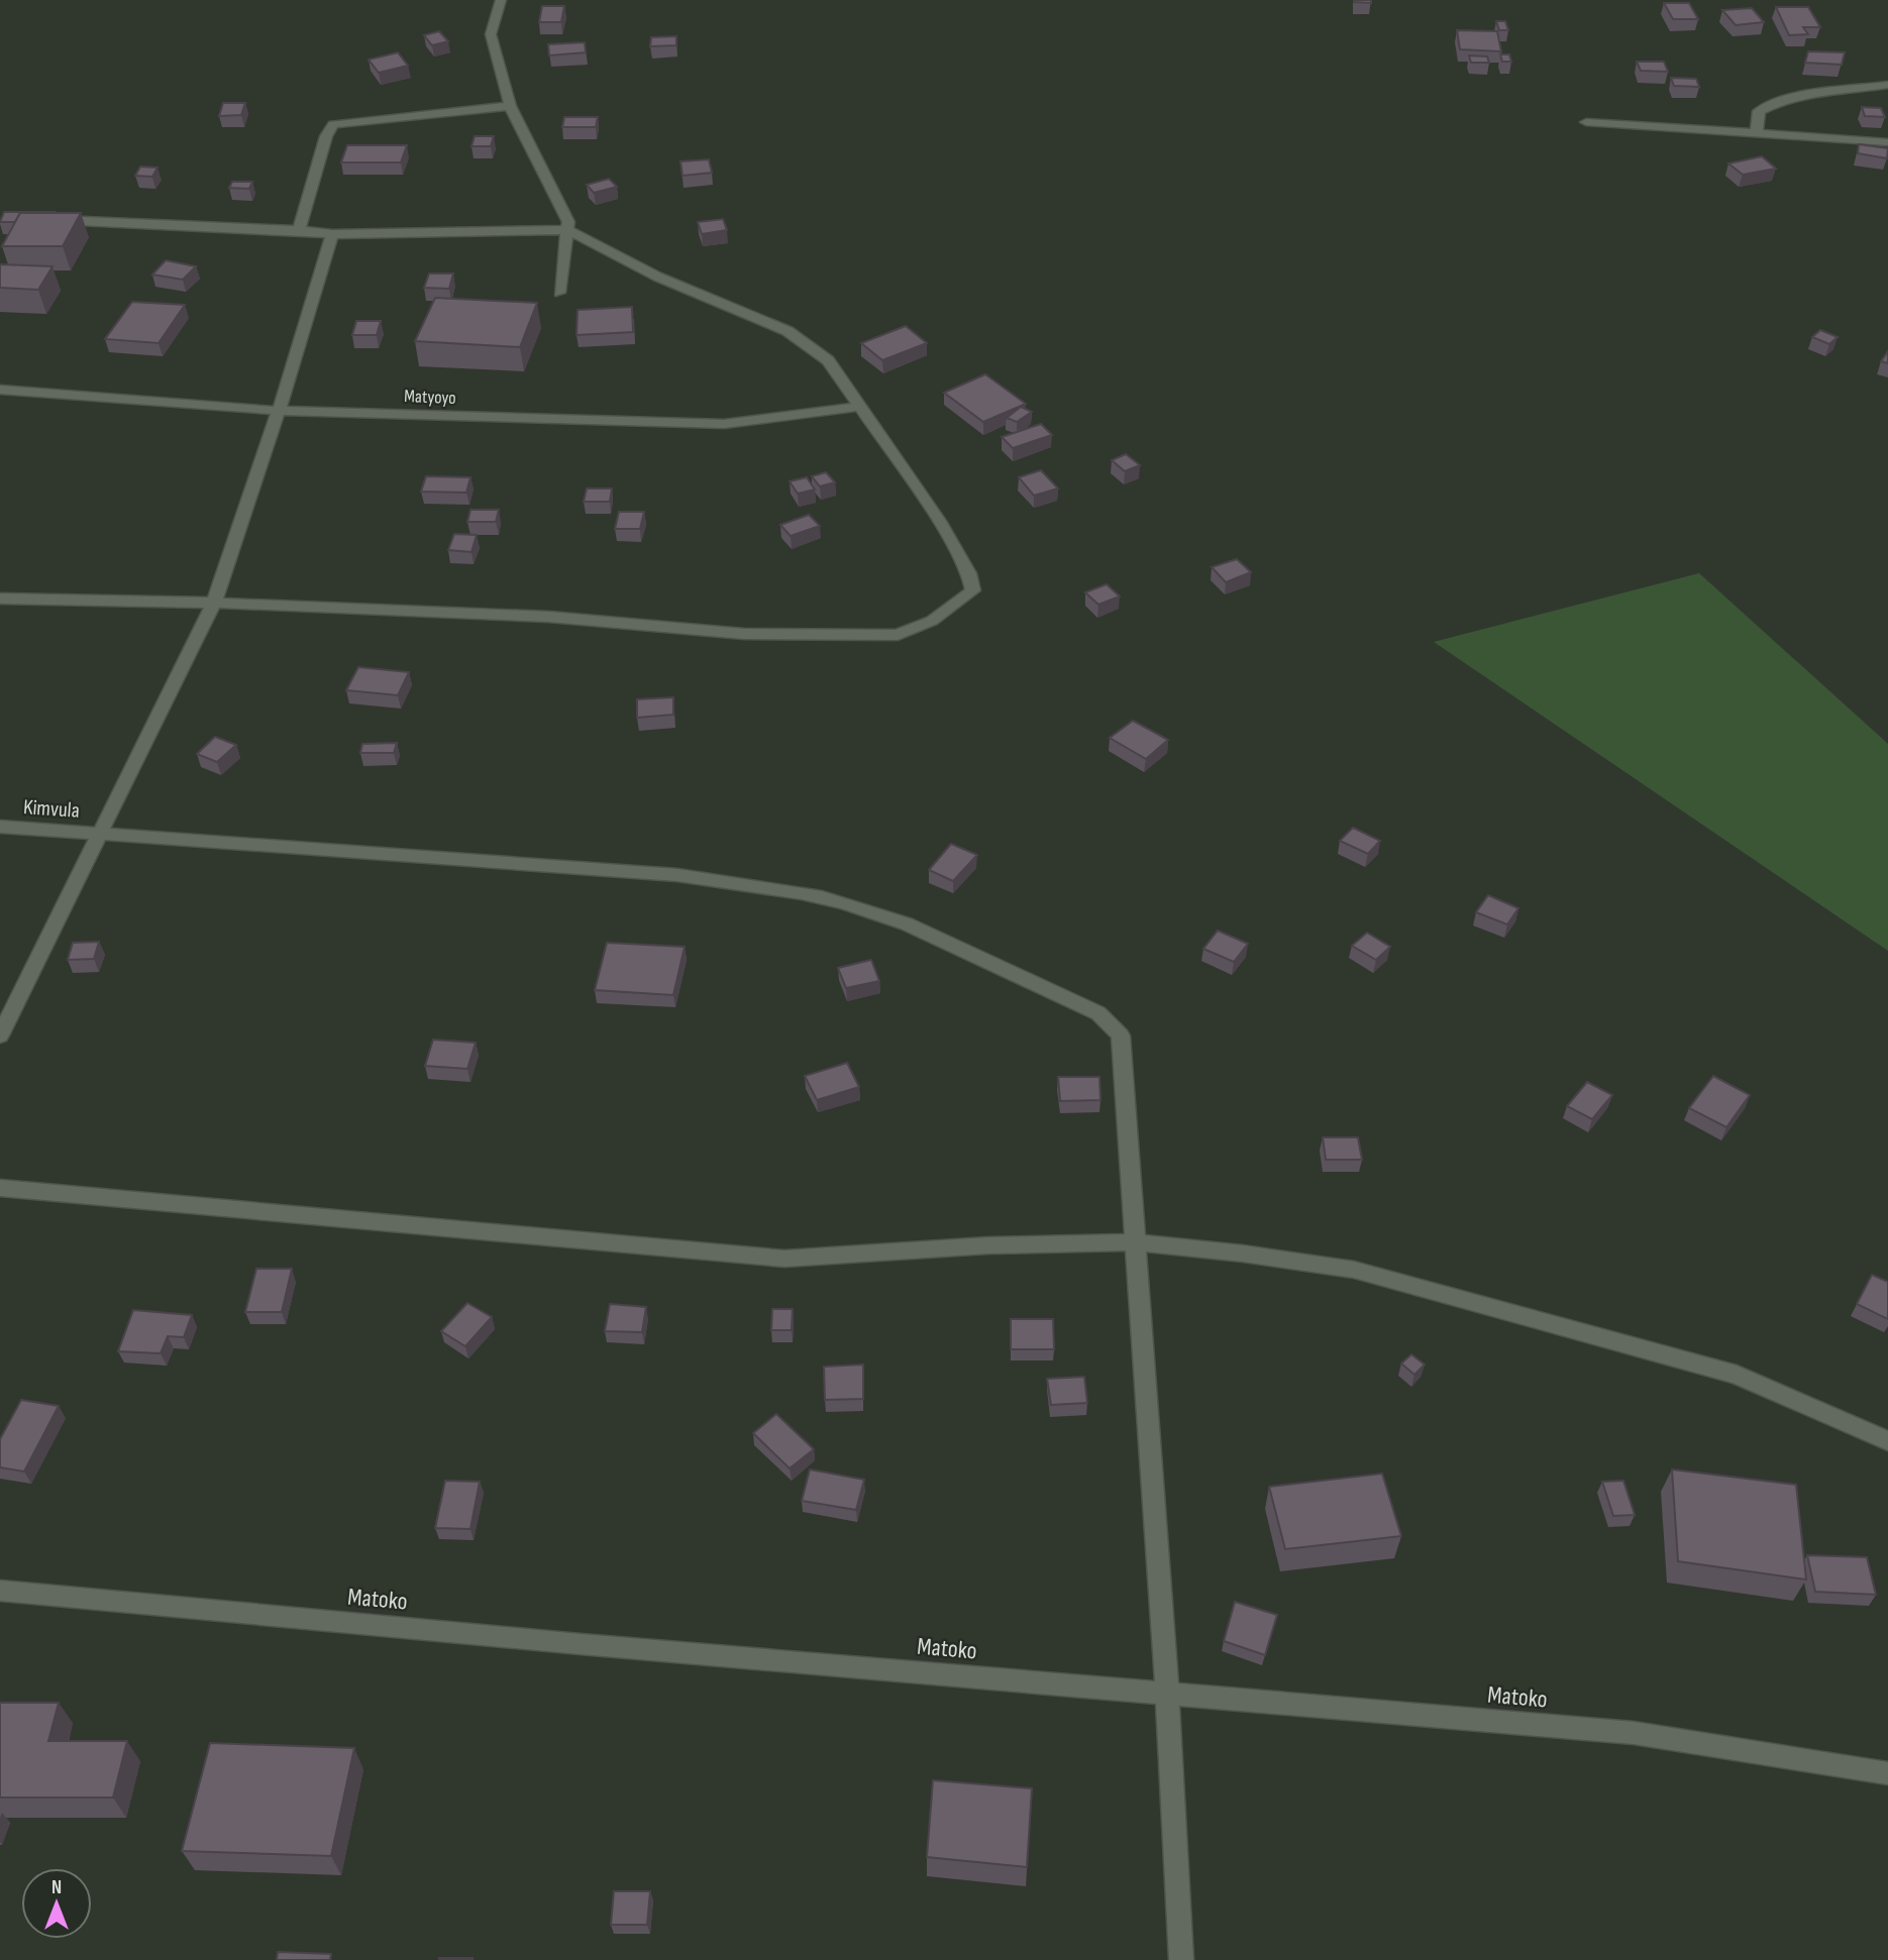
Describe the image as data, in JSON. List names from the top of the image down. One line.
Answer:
{"streets":{"street":["Matyoyo","Kimvula","Matoko"]},"crossings":[["Kimvula","Matoko"]],"north":"top"}
